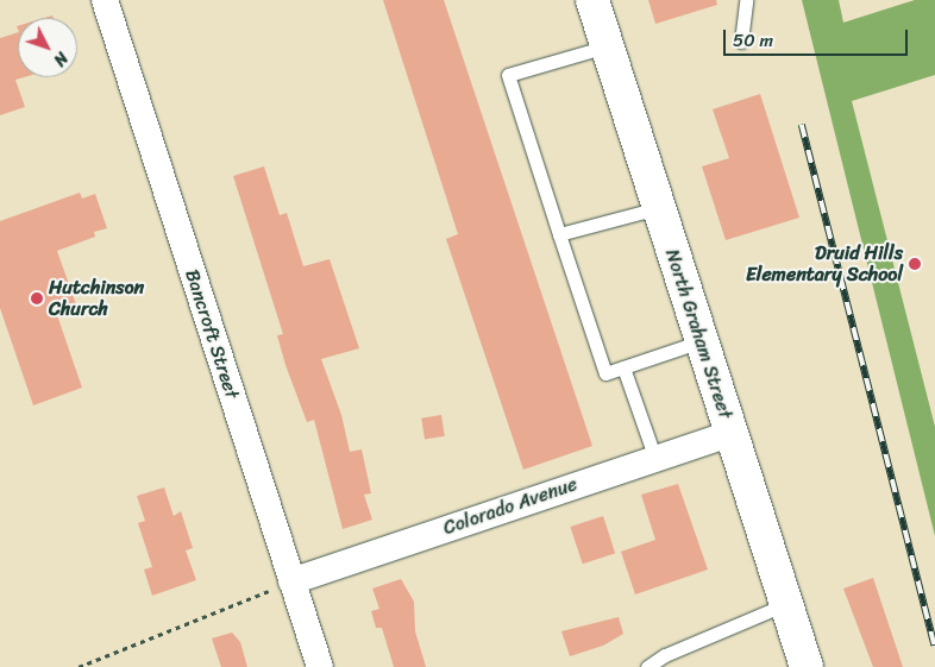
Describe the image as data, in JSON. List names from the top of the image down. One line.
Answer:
{"streets":{"main road":["North Graham Street"],"street":["Bancroft Street","Colorado Avenue"]},"crossings":[["Bancroft Street","Colorado Avenue"],["North Graham Street","Colorado Avenue"]],"places":["Druid Hills Elementary School","Hutchinson Church"],"scale_bar":"50 m","north":"bottom right"}
